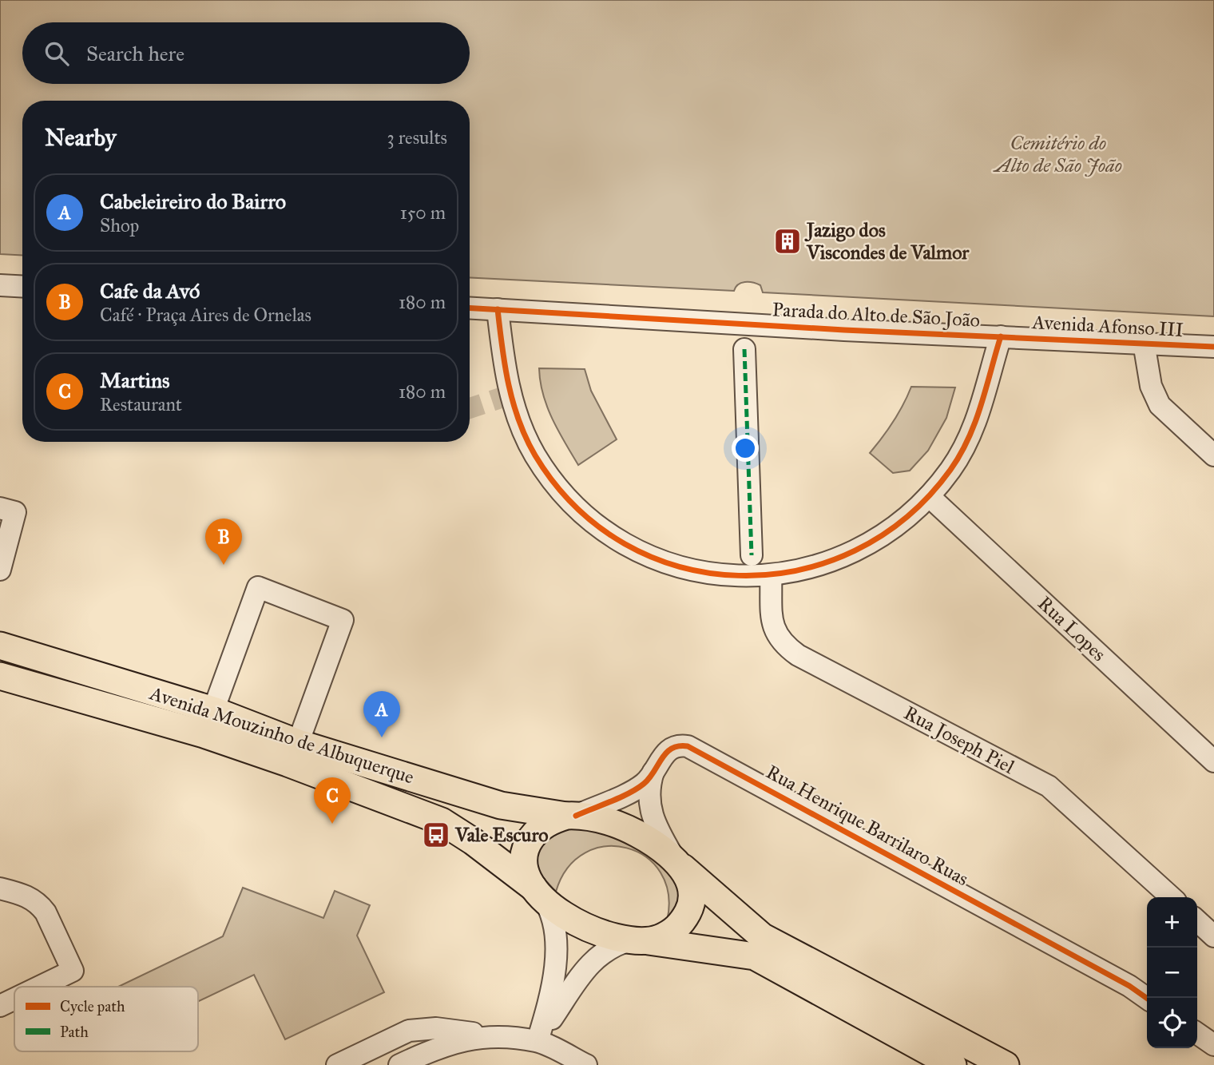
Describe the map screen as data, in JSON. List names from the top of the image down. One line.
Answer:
{"streets":{"main road":["Avenida Mouzinho de Albuquerque"],"street":["Parada do Alto de São João","Avenida Afonso III","Rua Lopes","Rua Joseph Piel","Rua Henrique Barrilaro Ruas"]},"crossings":[["Parada do Alto de São João","Avenida Afonso III"],["Parada do Alto de São João","Rua Lopes"],["Parada do Alto de São João","Rua Joseph Piel"],["Avenida Mouzinho de Albuquerque","Rua Henrique Barrilaro Ruas"]],"parks":["Cemitério do Alto de São João"],"places":{"building":["Jazigo dos Viscondes de Valmor"],"bus stop":["Vale Escuro"]},"legend":["Cycle path","Path"],"page":{"search":"Search here","heading":["Nearby","3 results"],"list":[{"mark":"A","name":"Cabeleireiro do Bairro","note":"Shop","value":"150 m"},{"mark":"B","name":"Cafe da Avó","note":"Café · Praça Aires de Ornelas","value":"180 m"},{"mark":"C","name":"Martins","note":"Restaurant","value":"180 m"}],"pins":["B","A","C"],"map_buttons":["+","−"]}}
